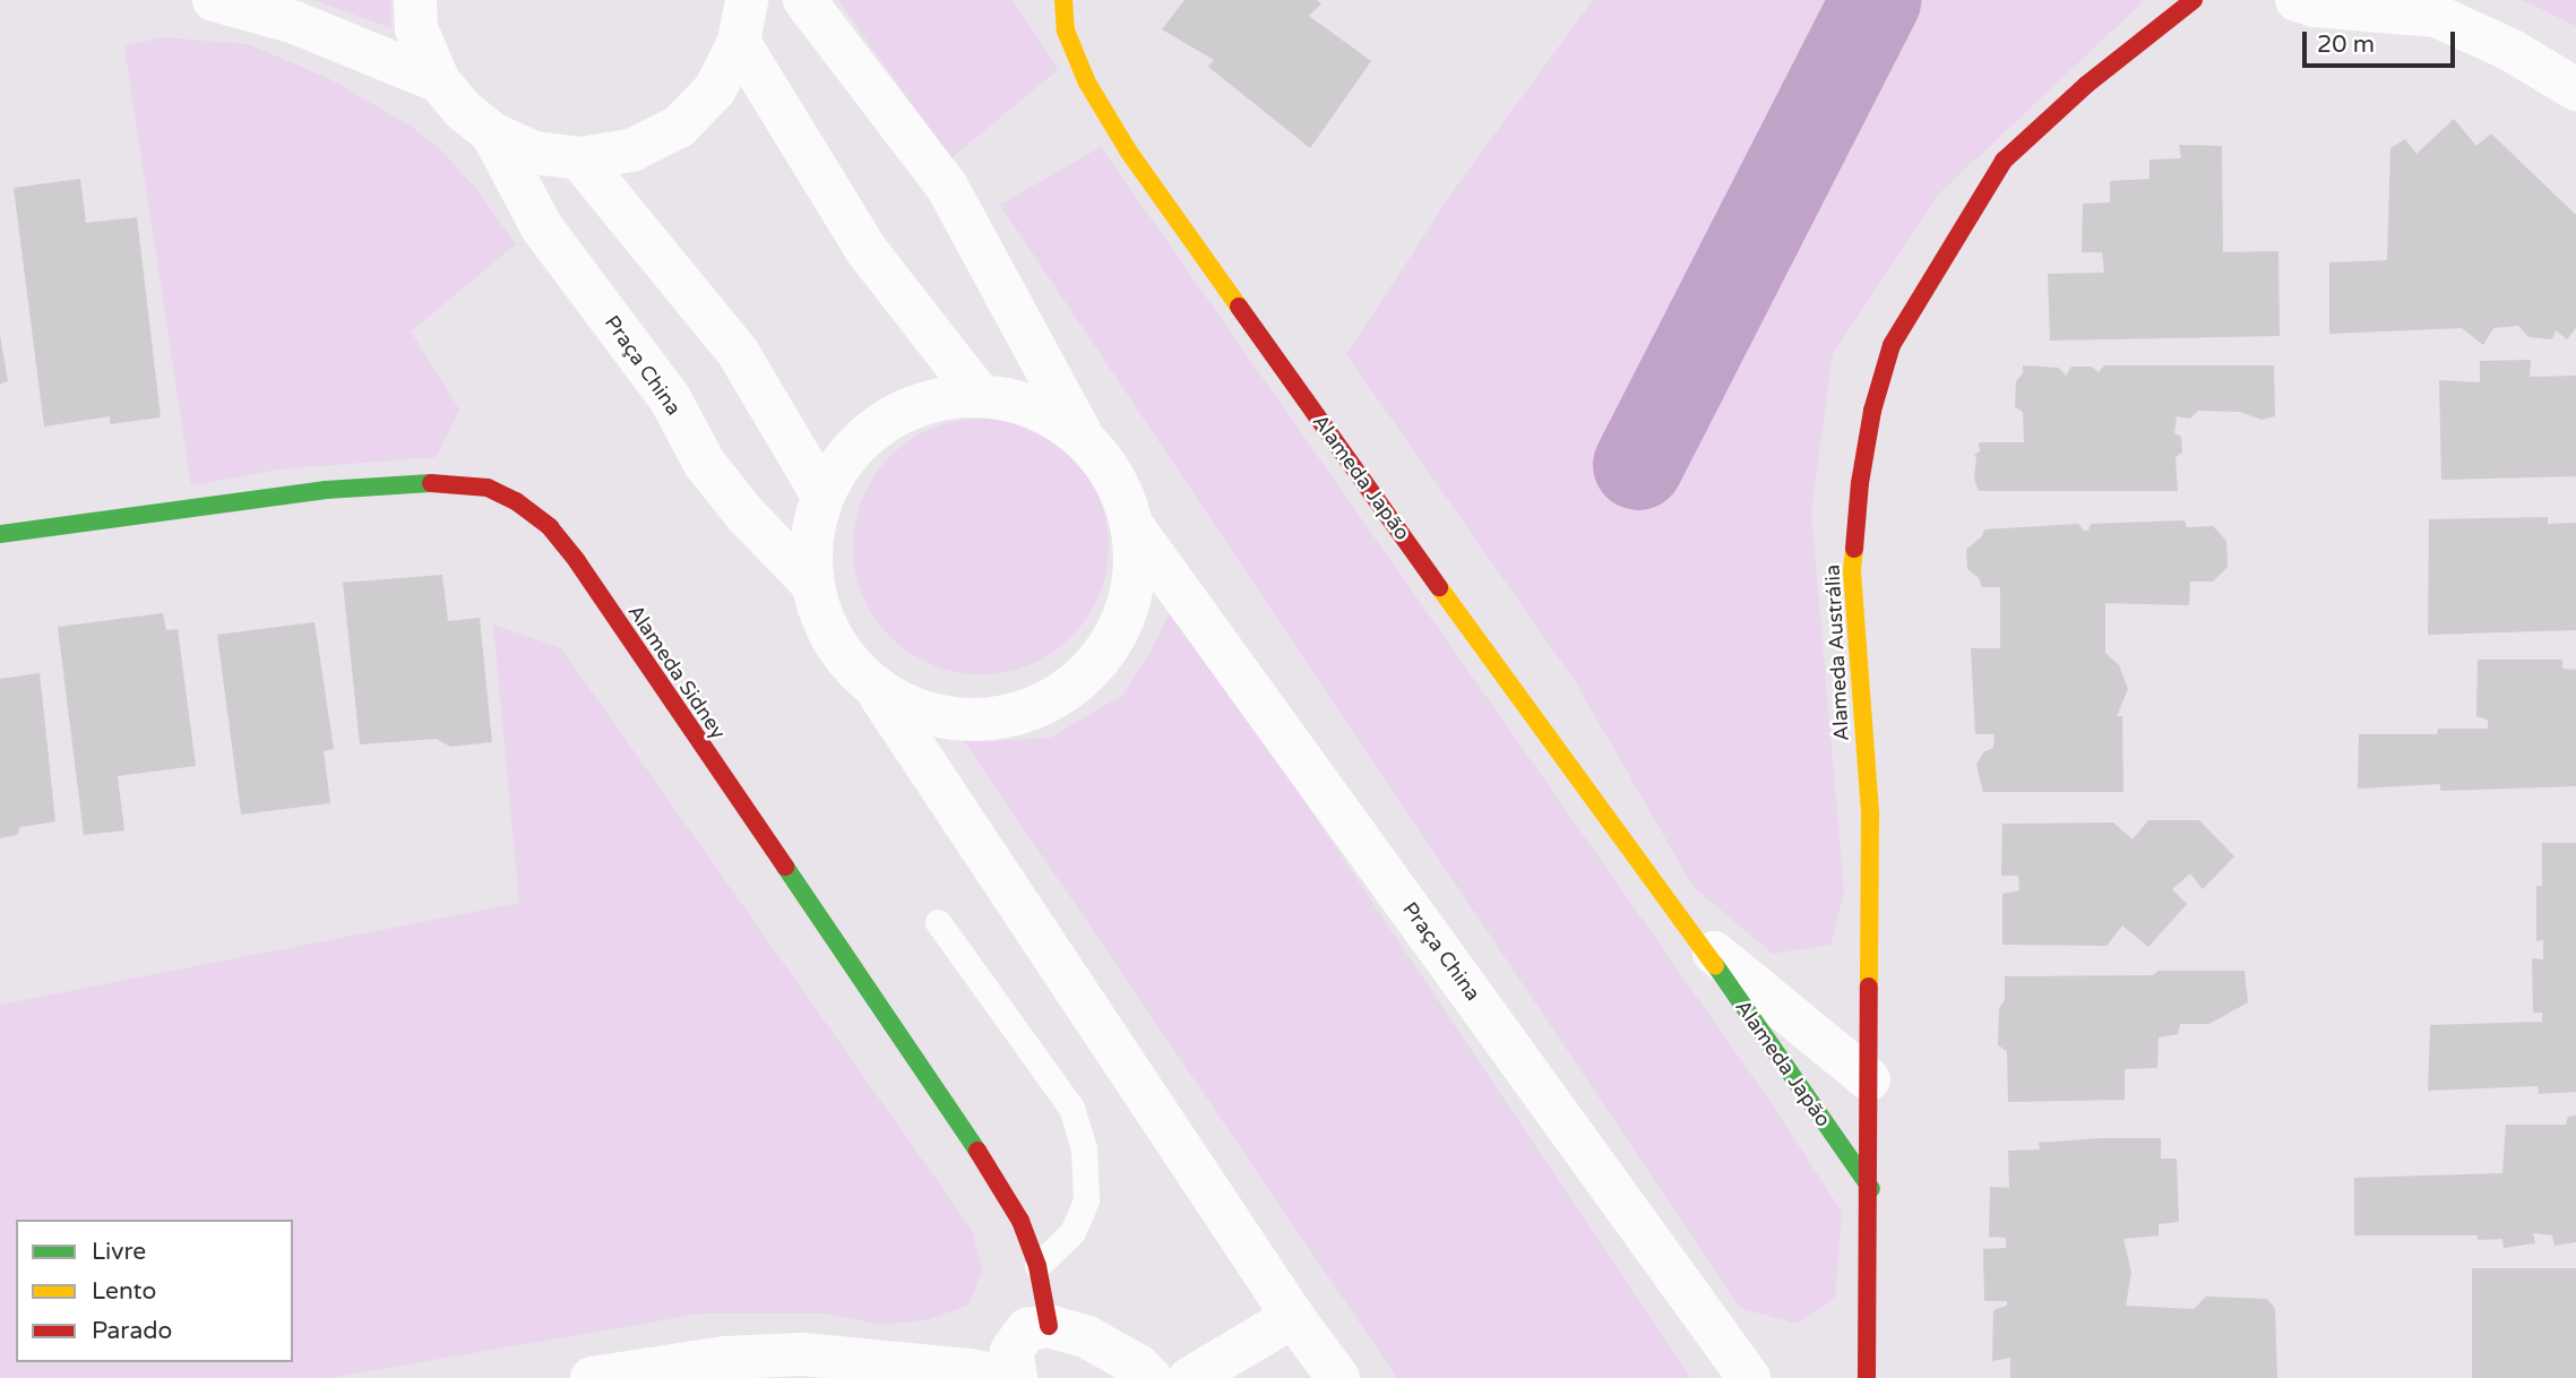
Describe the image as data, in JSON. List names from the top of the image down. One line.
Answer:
{"streets":{"street":["Praça China","Alameda Japão","Alameda Austrália","Alameda Sidney"]},"crossings":[["Alameda Japão","Alameda Austrália"]],"legend":["Livre","Lento","Parado"],"scale_bar":"20 m"}
